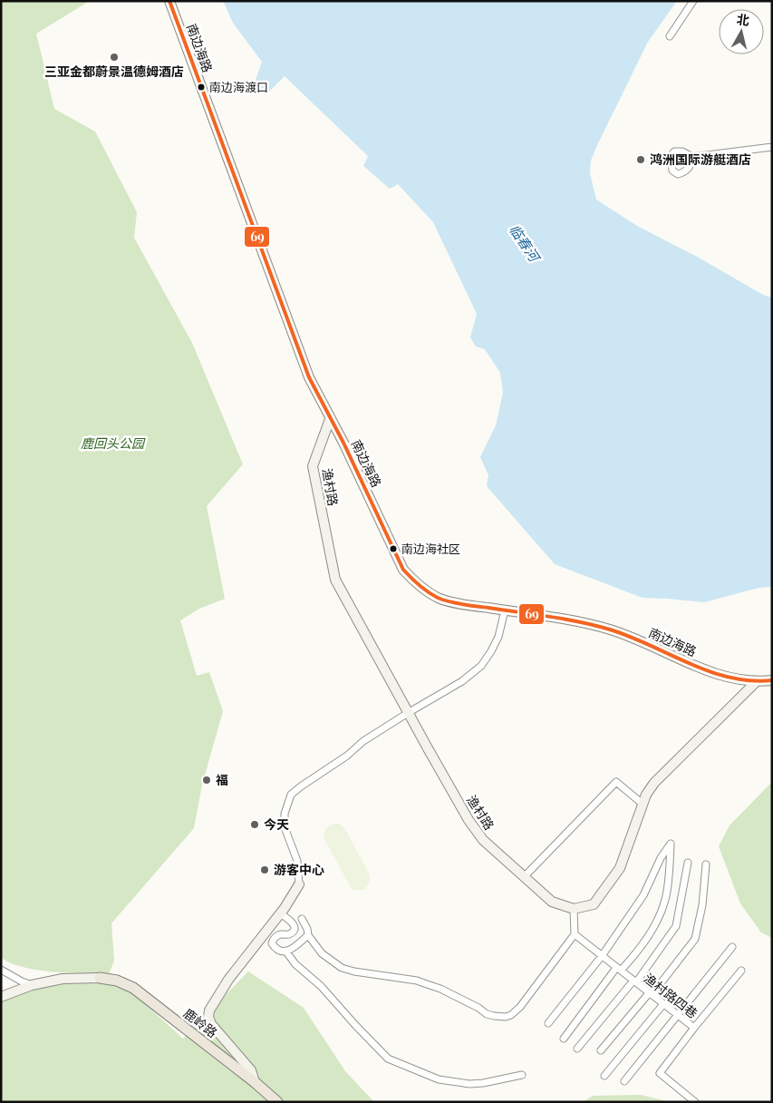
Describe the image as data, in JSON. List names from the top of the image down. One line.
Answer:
{"streets":{"main road":["鹿岭路"],"street":["南边海路","渔村路","渔村路四巷"]},"crossings":[["南边海路","渔村路"]],"water":["临春河"],"parks":["鹿回头公园"],"places":["三亚金都蔚景温德姆酒店","南边海渡口","鸿洲国际游艇酒店","南边海社区","福","今天","游客中心"],"lines":["transit line 69"],"north":"top"}
